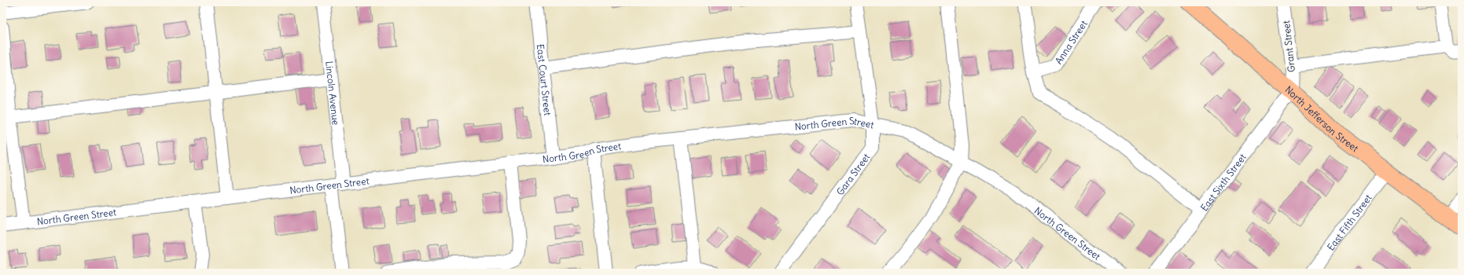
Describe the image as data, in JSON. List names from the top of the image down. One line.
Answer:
{"streets":{"main road":["North Jefferson Street"],"street":["Anna Street","Grant Street","East Court Street","Lincoln Avenue","North Green Street","Gara Street","East Sixth Street","East Fifth Street"]},"crossings":[["Grant Street","North Jefferson Street"],["Grant Street","East Sixth Street"],["East Court Street","North Green Street"],["Lincoln Avenue","North Green Street"],["North Jefferson Street","East Sixth Street"],["North Jefferson Street","East Fifth Street"],["North Green Street","Gara Street"]]}
